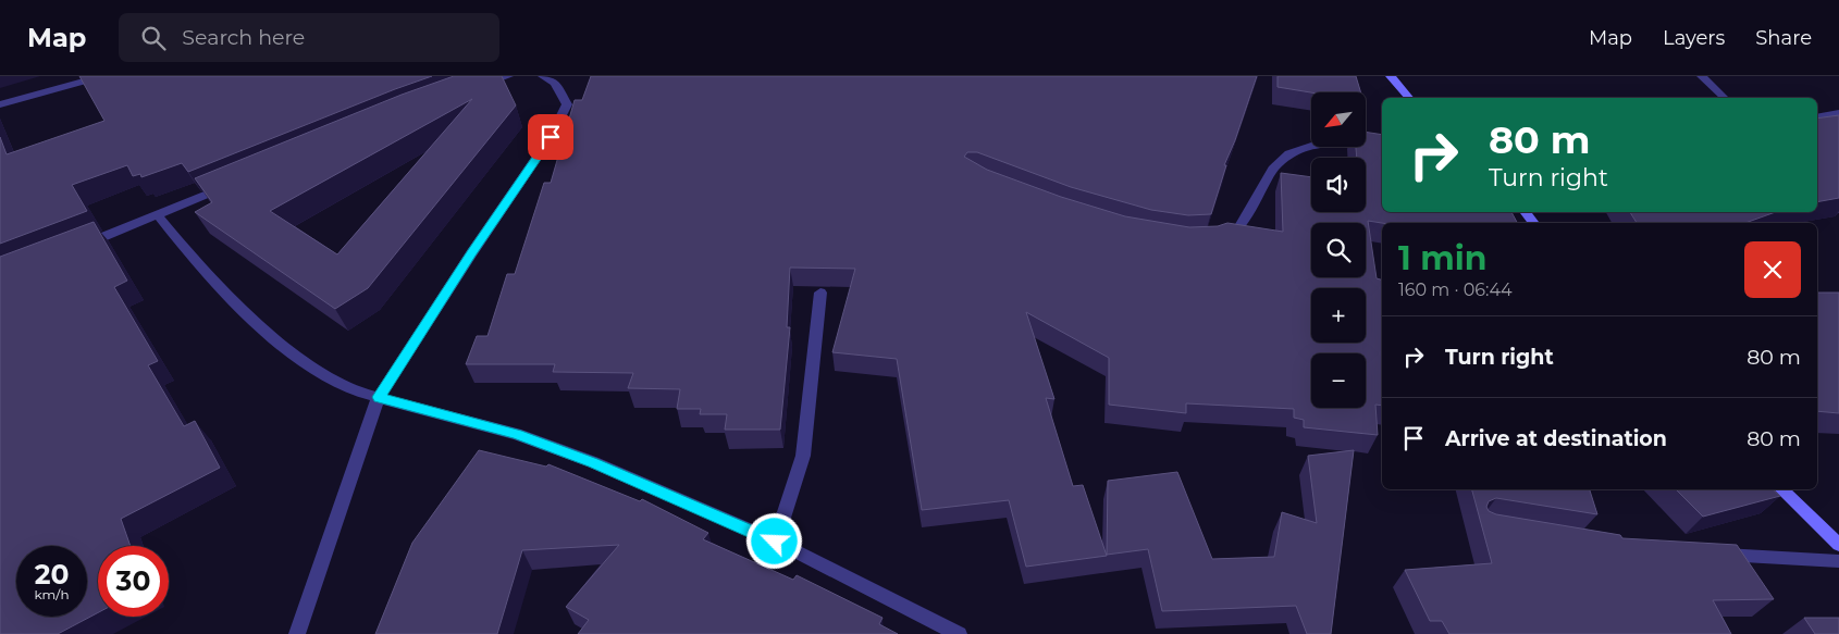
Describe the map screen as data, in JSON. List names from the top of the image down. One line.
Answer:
{"north":"bottom left","page":{"header":"Map","search":"Search here","nav":["Map","Layers","Share"],"map_buttons":["+","−"],"turn":["80 m","Turn right"],"heading":["1 min","160 m · 06:44"],"list":[{"name":"Turn right","value":"80 m"},{"name":"Arrive at destination","value":"80 m"}],"speed":"20 km/h","limit":"30"}}
